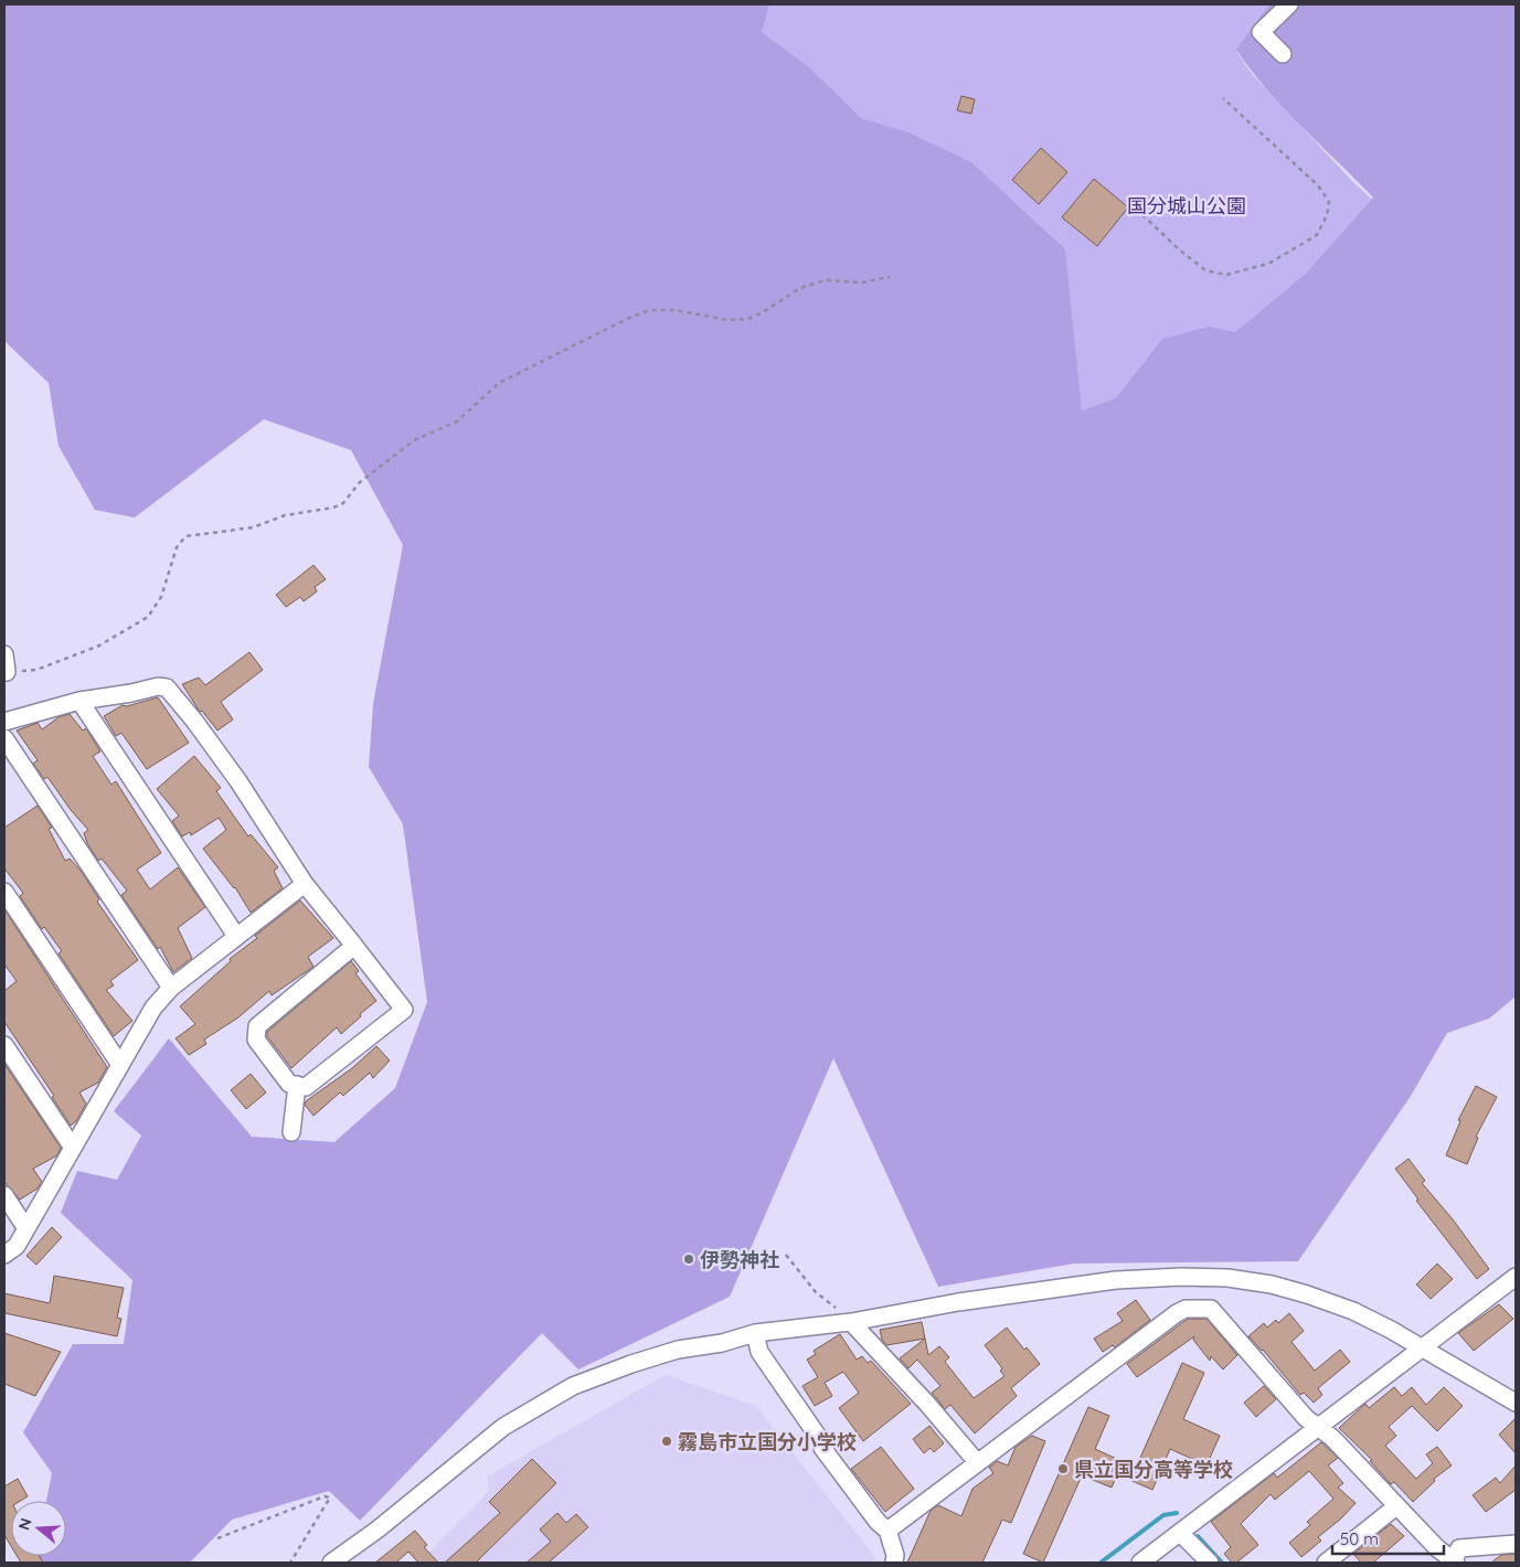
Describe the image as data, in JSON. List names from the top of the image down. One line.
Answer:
{"parks":["国分城山公園"],"places":["伊勢神社","霧島市立国分小学校","県立国分高等学校"],"scale_bar":"50 m","north":"left"}
